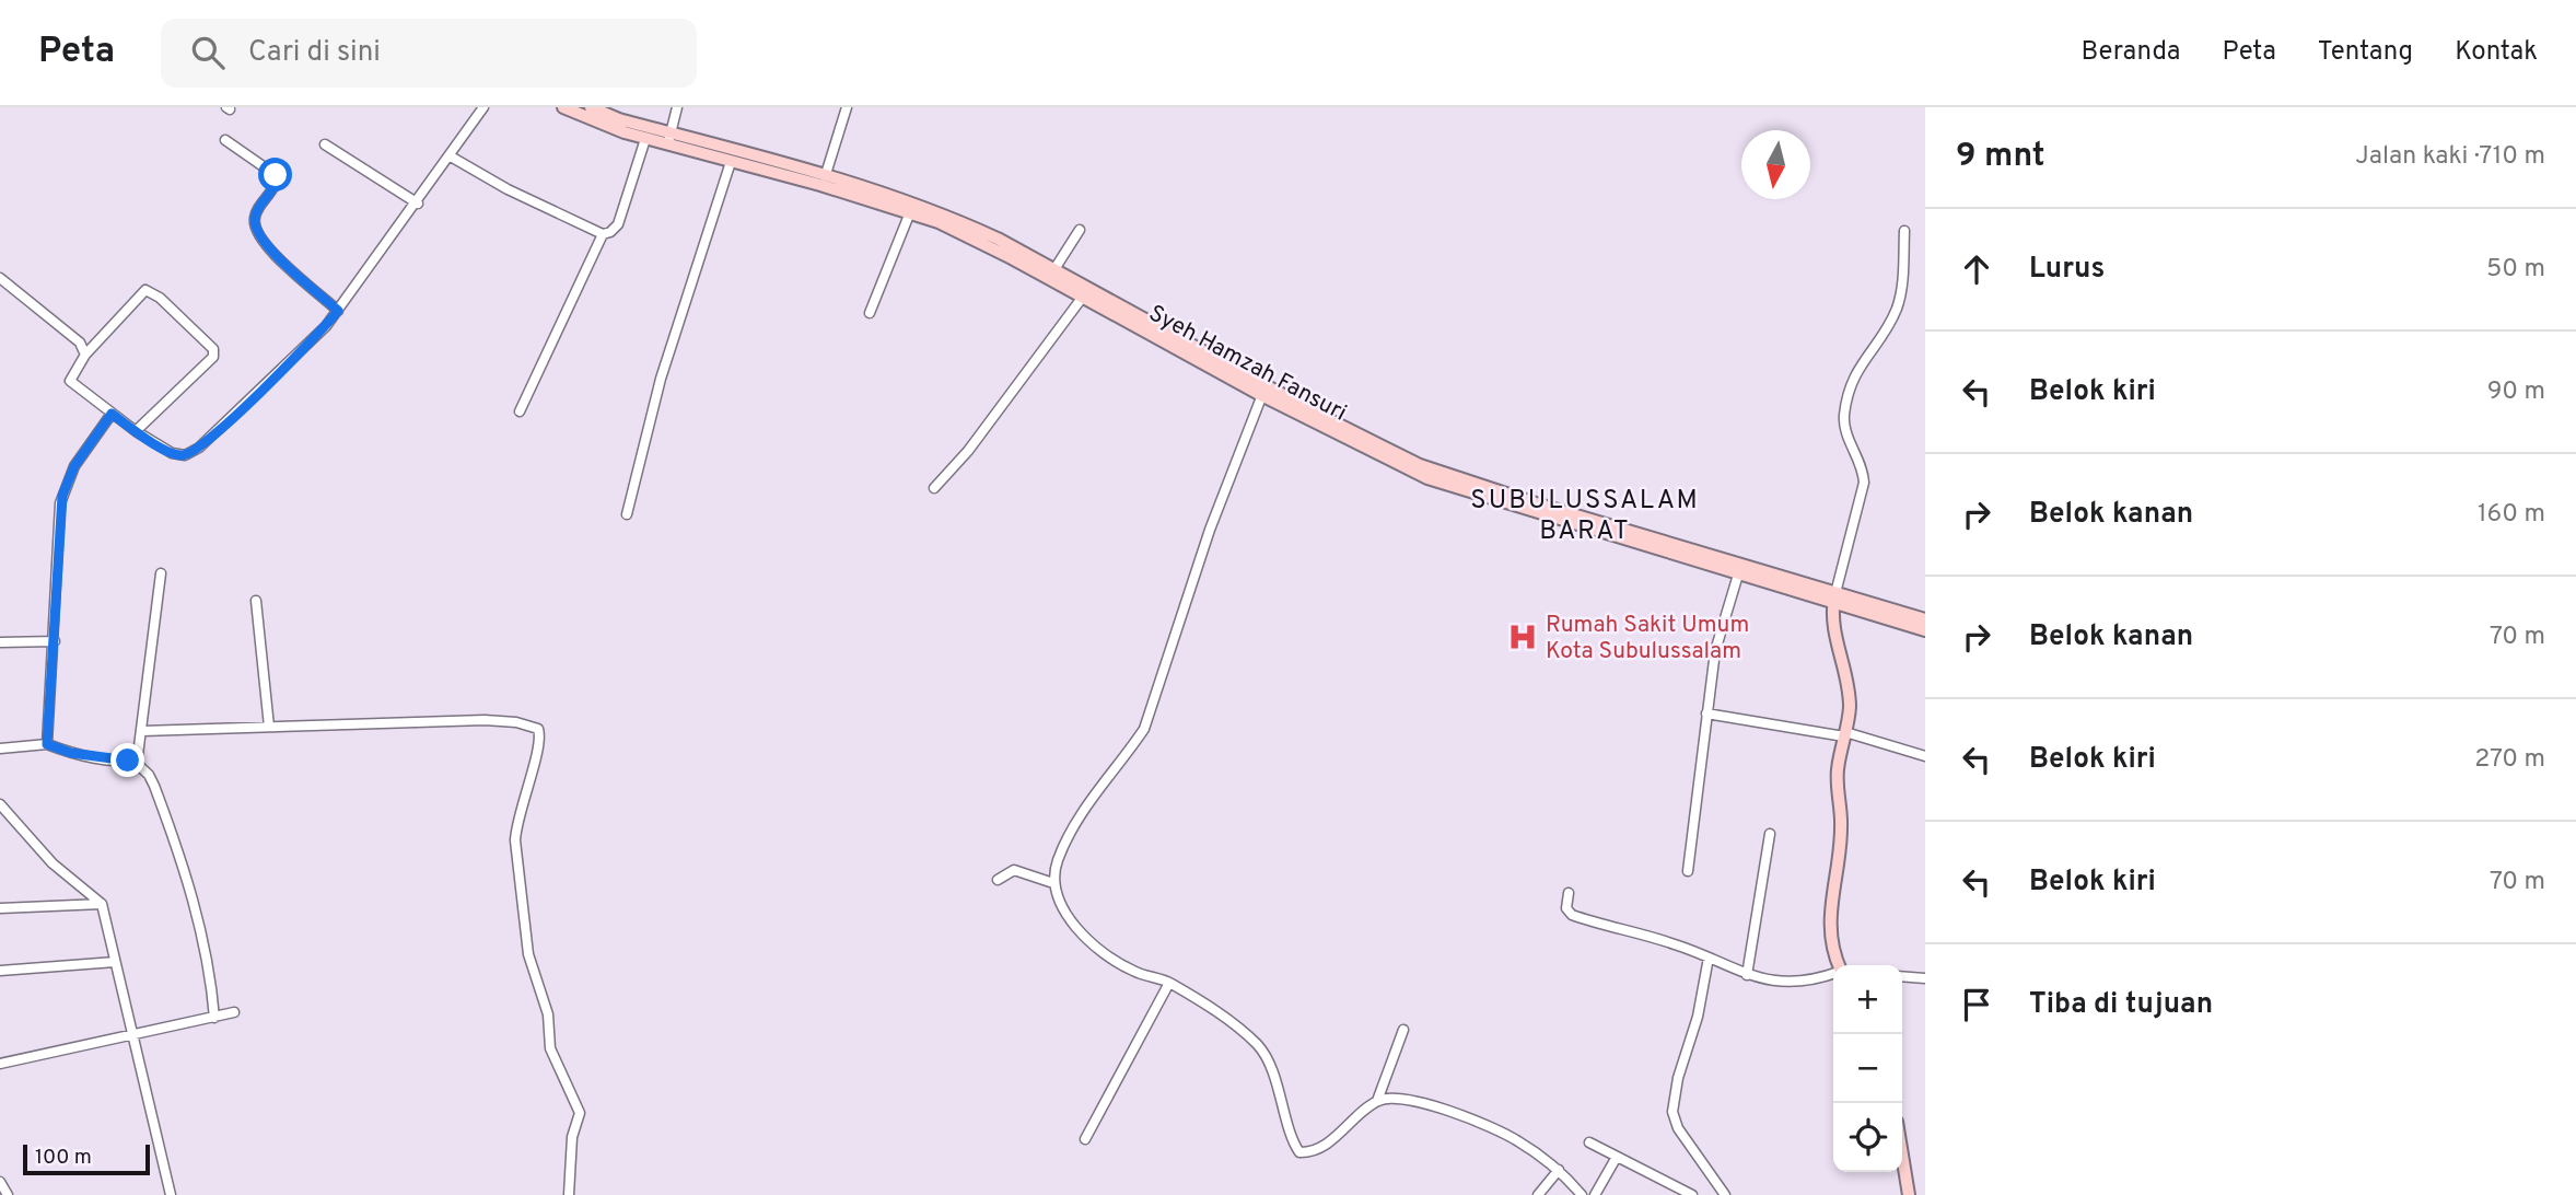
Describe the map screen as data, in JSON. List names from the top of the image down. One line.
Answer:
{"streets":{"main road":["Syeh Hamzah Fansuri"]},"districts":["SUBULUSSALAM BARAT"],"places":{"hospital":["Rumah Sakit Umum Kota Subulussalam"]},"scale_bar":"100 m","north":"bottom","page":{"header":"Peta","search":"Cari di sini","nav":["Beranda","Peta","Tentang","Kontak"],"heading":["9 mnt","Jalan kaki · 710 m"],"list":[["Lurus","50 m"],["Belok kiri","90 m"],["Belok kanan","160 m"],["Belok kanan","70 m"],["Belok kiri","270 m"],["Belok kiri","70 m"],"Tiba di tujuan"],"map_buttons":["+","−"],"scale":"100 m"}}
